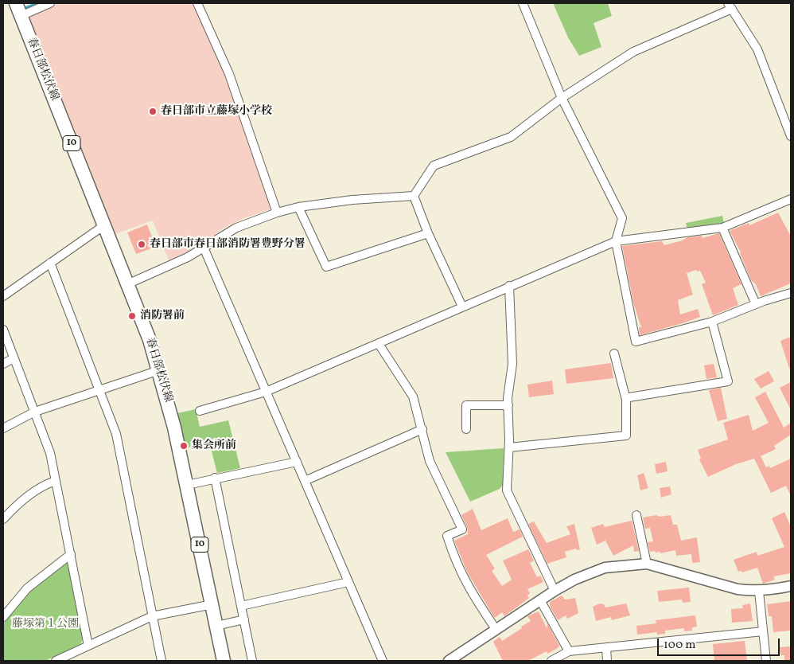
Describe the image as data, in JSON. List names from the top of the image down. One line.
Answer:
{"streets":{"main road":["春日部松伏線","10"]},"parks":["藤塚第１公園"],"places":["春日部市立藤塚小学校","春日部市春日部消防署豊野分署","消防署前","集会所前"],"scale_bar":"100 m"}
